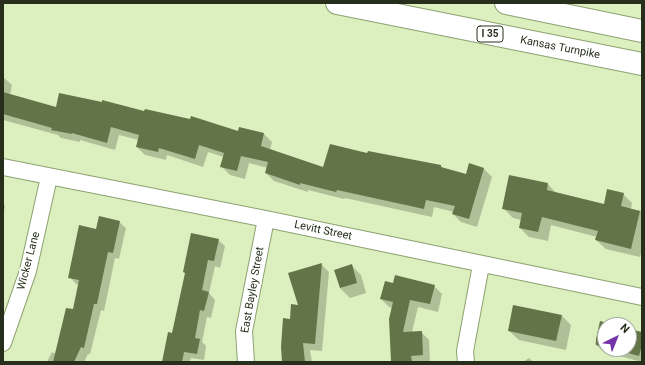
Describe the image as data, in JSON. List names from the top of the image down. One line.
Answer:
{"streets":{"highway":["I 35","Kansas Turnpike"],"street":["Levitt Street","Wicker Lane","East Bayley Street"]},"crossings":[["Levitt Street","Wicker Lane"],["Levitt Street","East Bayley Street"]],"north":"top right"}
